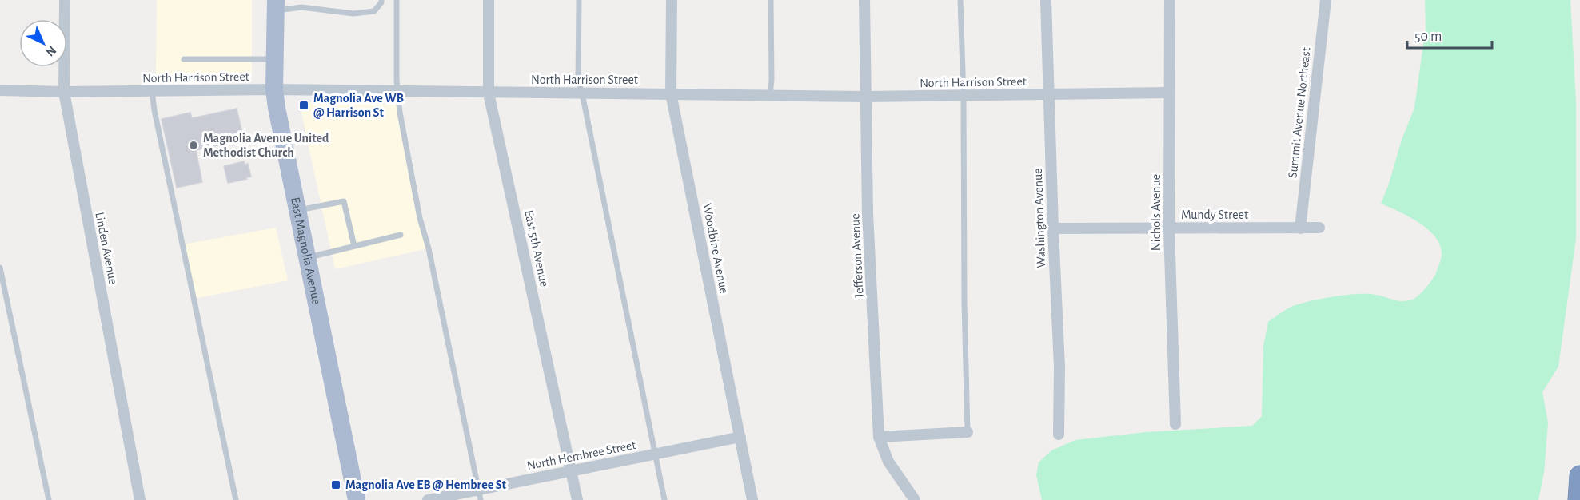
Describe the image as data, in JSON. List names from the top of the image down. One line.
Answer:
{"streets":{"main road":["East Magnolia Avenue"],"street":["North Harrison Street","Summit Avenue Northeast","Nichols Avenue","Mundy Street","Washington Avenue","Linden Avenue","East 5th Avenue","Woodbine Avenue","Jefferson Avenue","North Hembree Street"]},"crossings":[["North Harrison Street","Nichols Avenue"],["North Harrison Street","Washington Avenue"],["North Harrison Street","Linden Avenue"],["North Harrison Street","East 5th Avenue"],["North Harrison Street","Woodbine Avenue"],["North Harrison Street","East Magnolia Avenue"],["North Harrison Street","Jefferson Avenue"],["Summit Avenue Northeast","Mundy Street"],["Nichols Avenue","Mundy Street"],["Mundy Street","Washington Avenue"],["East 5th Avenue","North Hembree Street"],["Woodbine Avenue","North Hembree Street"]],"places":{"transit":["Magnolia Ave WB @ Harrison St","Magnolia Ave EB @ Hembree St"],"other":["Magnolia Avenue United Methodist Church"]},"scale_bar":"50 m","north":"bottom right"}
